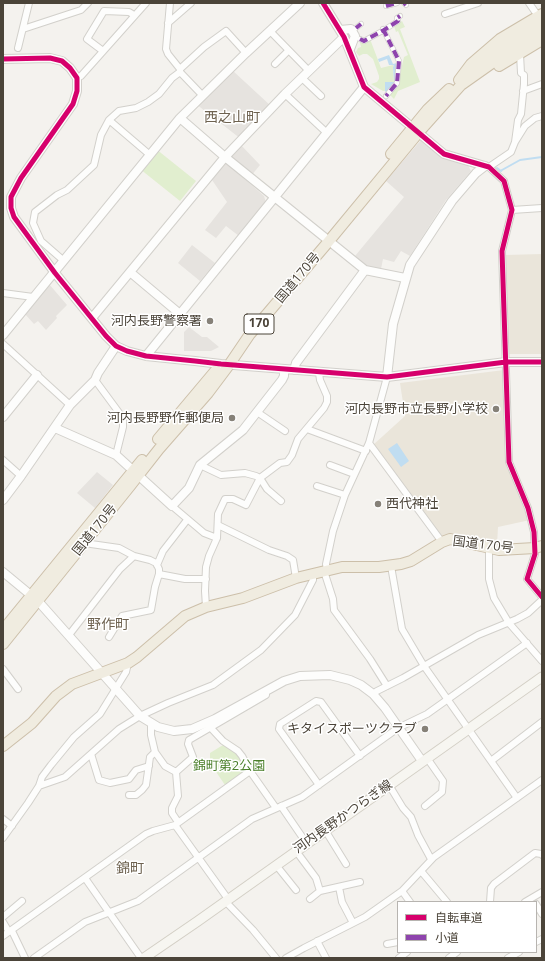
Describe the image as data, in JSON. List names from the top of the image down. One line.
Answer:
{"streets":{"highway":["国道170号","170"],"main road":["河内長野かつらぎ線"]},"districts":["西之山町","野作町","錦町"],"parks":["錦町第2公園"],"places":["河内長野警察署","河内長野市立長野小学校","河内長野野作郵便局","西代神社","キタイスポーツクラブ"],"legend":["自転車道","小道"]}
